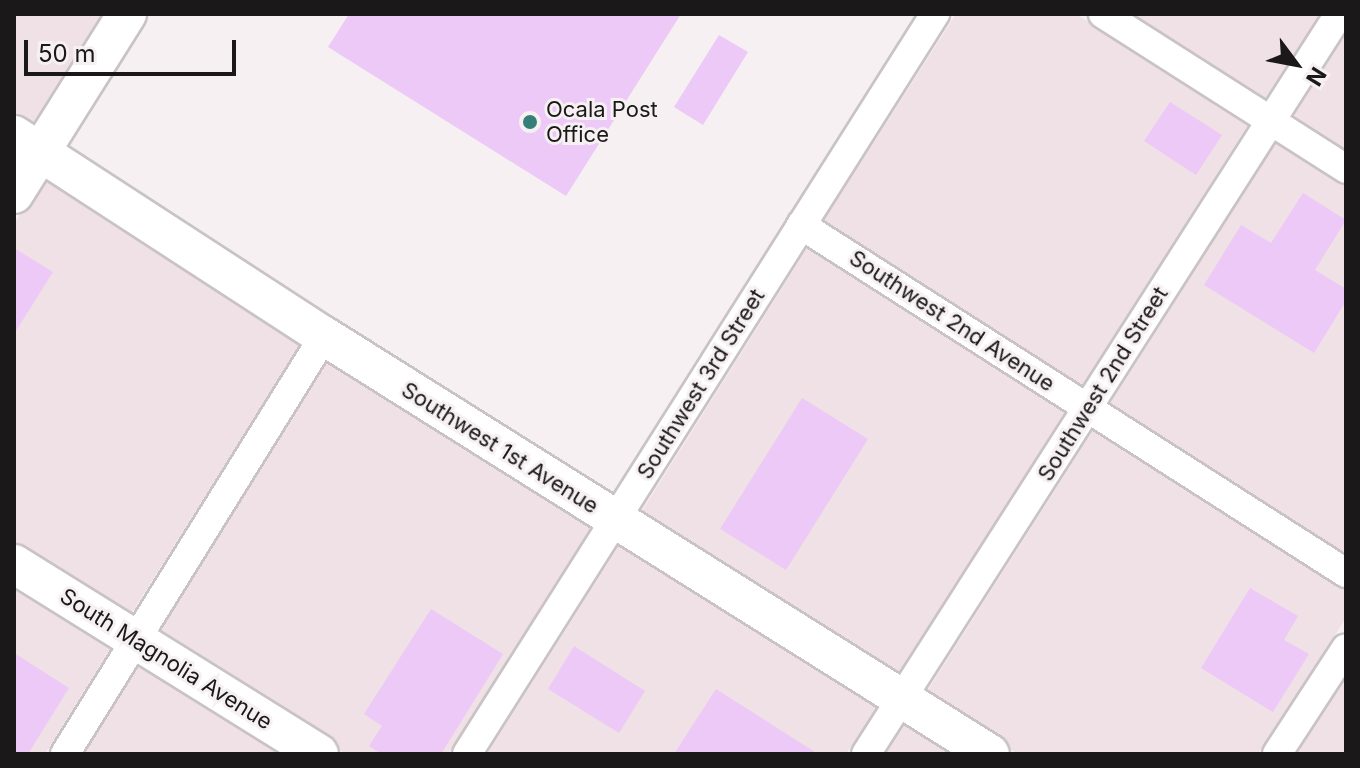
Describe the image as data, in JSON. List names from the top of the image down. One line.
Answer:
{"streets":{"street":["Southwest 2nd Avenue","Southwest 3rd Street","Southwest 2nd Street","Southwest 1st Avenue","South Magnolia Avenue"]},"crossings":[["Southwest 2nd Avenue","Southwest 3rd Street"],["Southwest 2nd Avenue","Southwest 2nd Street"],["Southwest 3rd Street","Southwest 1st Avenue"],["Southwest 2nd Street","Southwest 1st Avenue"]],"places":["Ocala Post Office"],"scale_bar":"50 m","north":"bottom right"}
